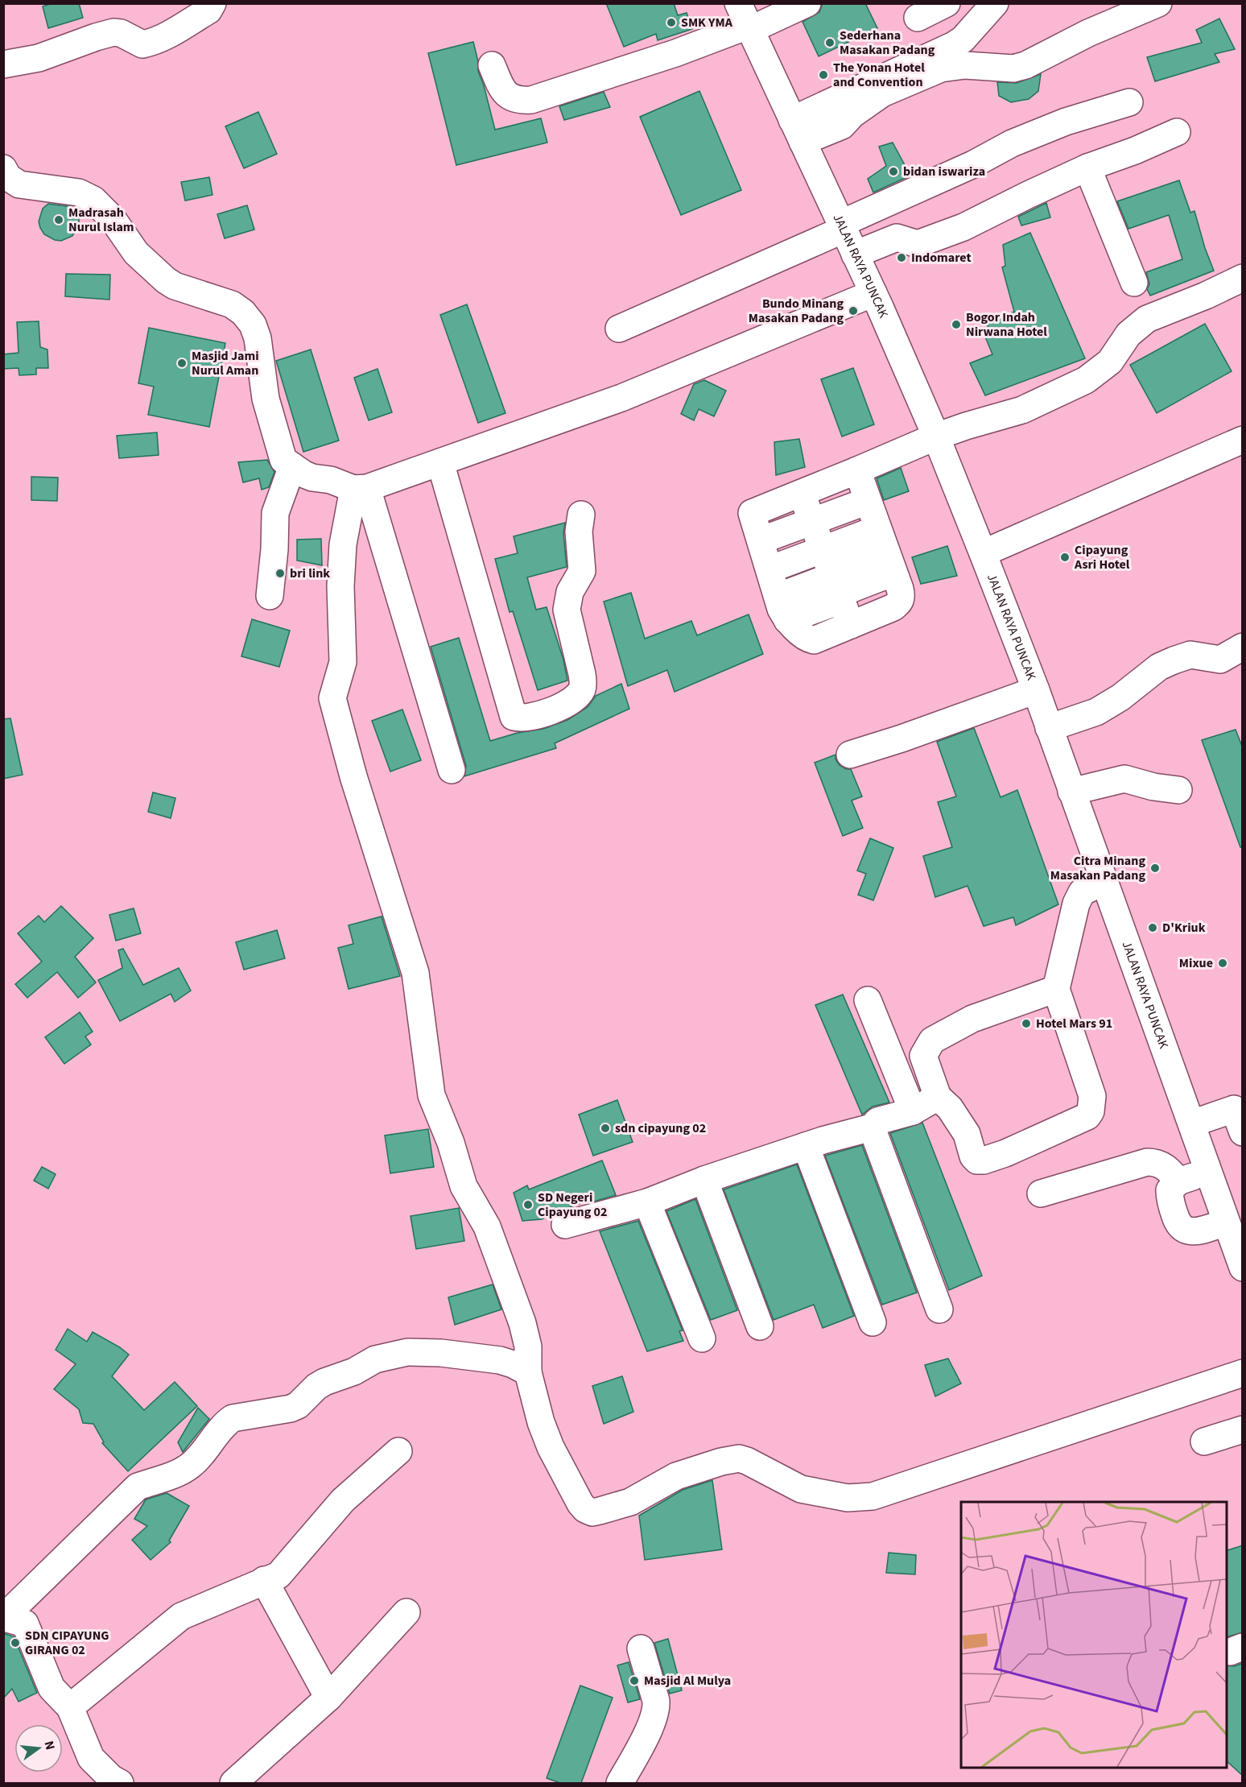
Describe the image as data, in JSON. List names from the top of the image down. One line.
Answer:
{"streets":{"main road":["JALAN RAYA PUNCAK"]},"places":["SMK YMA","Sederhana Masakan Padang","The Yonan Hotel and Convention","bidan iswariza","Madrasah Nurul Islam","Indomaret","Bundo Minang Masakan Padang","Bogor Indah Nirwana Hotel","Masjid Jami Nurul Aman","Cipayung Asri Hotel","bri link","Citra Minang Masakan Padang","D'Kriuk","Mixue","Hotel Mars 91","sdn cipayung 02","SD Negeri Cipayung 02","SDN CIPAYUNG GIRANG 02","Masjid Al Mulya"],"north":"right"}
